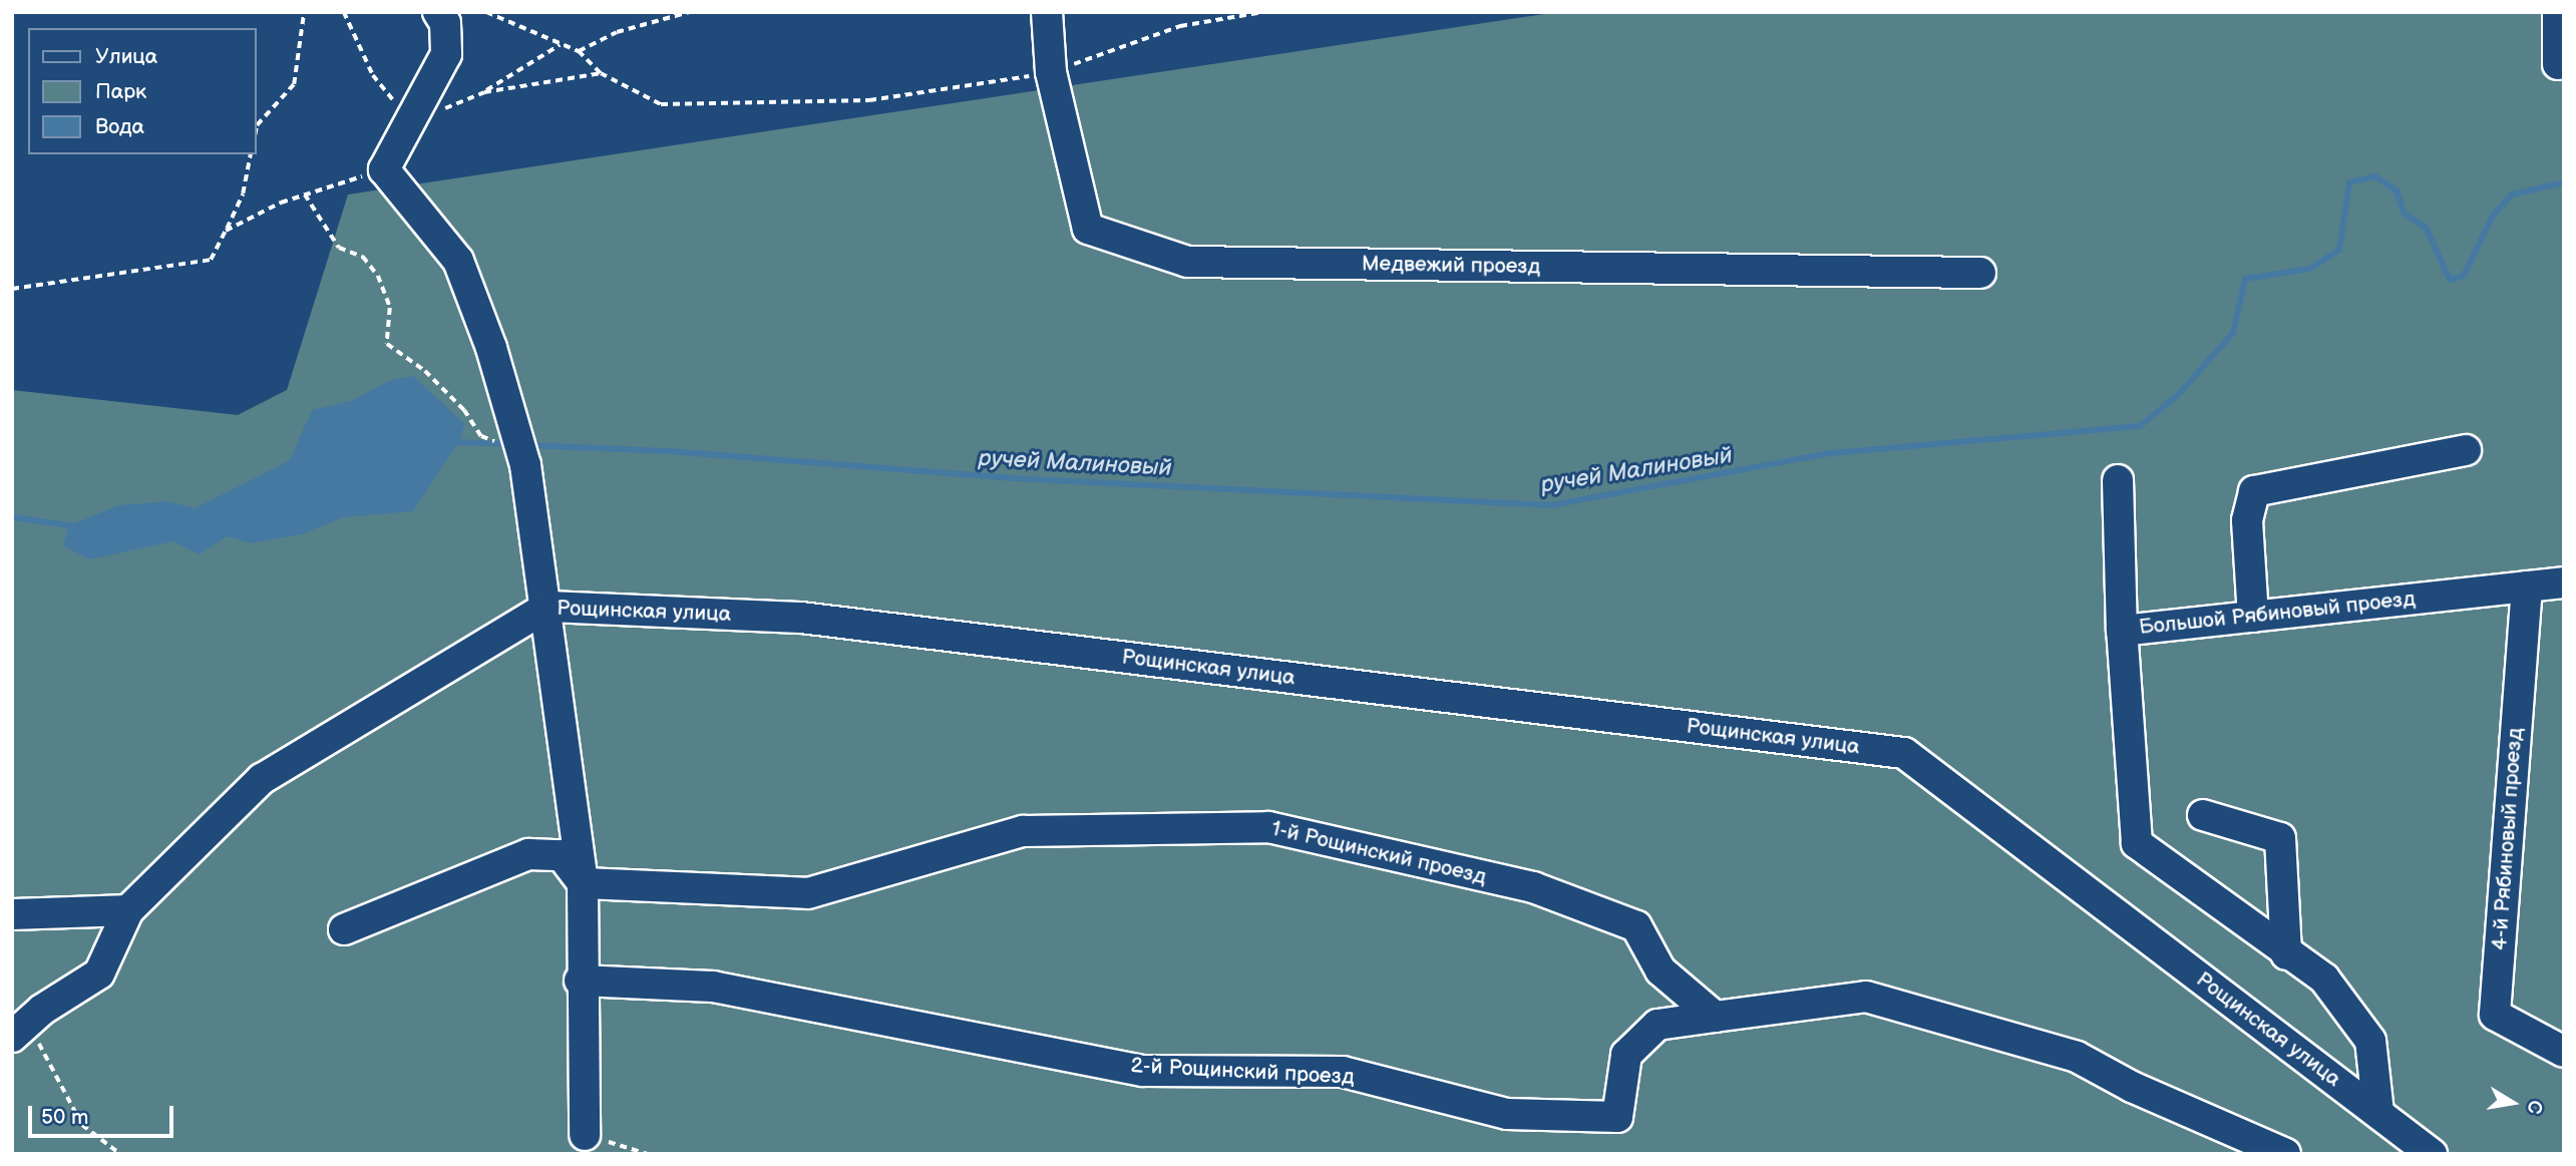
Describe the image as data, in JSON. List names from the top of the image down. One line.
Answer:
{"streets":{"lane":["Медвежий проезд","Рощинская улица","Большой Рябиновый проезд","4-й Рябиновый проезд","1-й Рощинский проезд","2-й Рощинский проезд"]},"crossings":[["Рощинская улица","Большой Рябиновый проезд"],["Большой Рябиновый проезд","4-й Рябиновый проезд"],["1-й Рощинский проезд","2-й Рощинский проезд"]],"water":["ручей Малиновый"],"legend":["Улица","Парк","Вода"],"scale_bar":"50 m","north":"right"}
